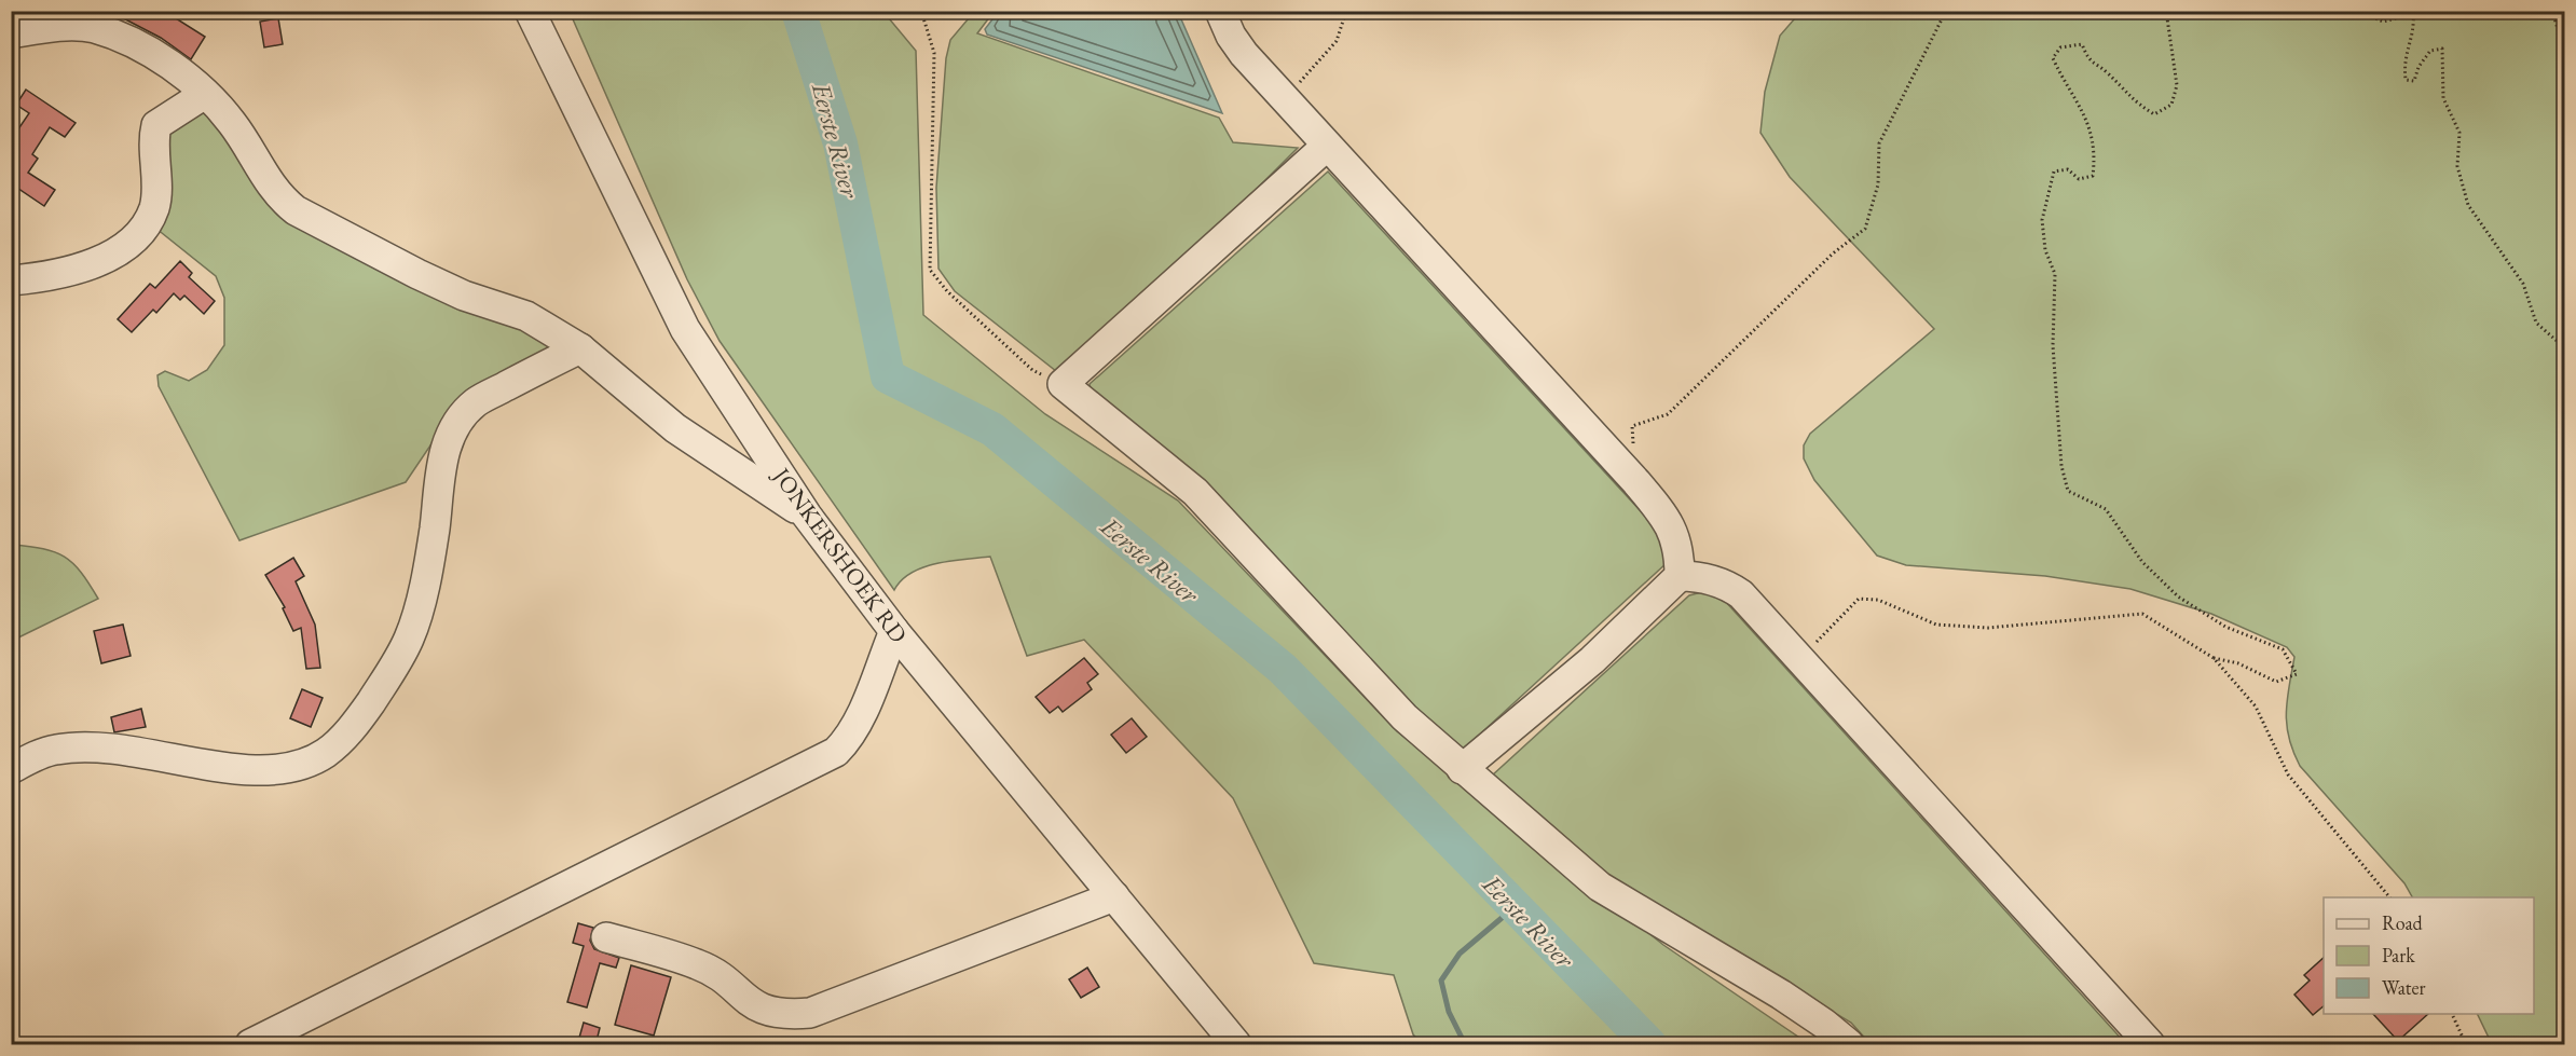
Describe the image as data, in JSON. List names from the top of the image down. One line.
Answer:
{"streets":{"street":["JONKERSHOEK RD"]},"water":["Eerste River"],"legend":["Road","Park","Water"]}
